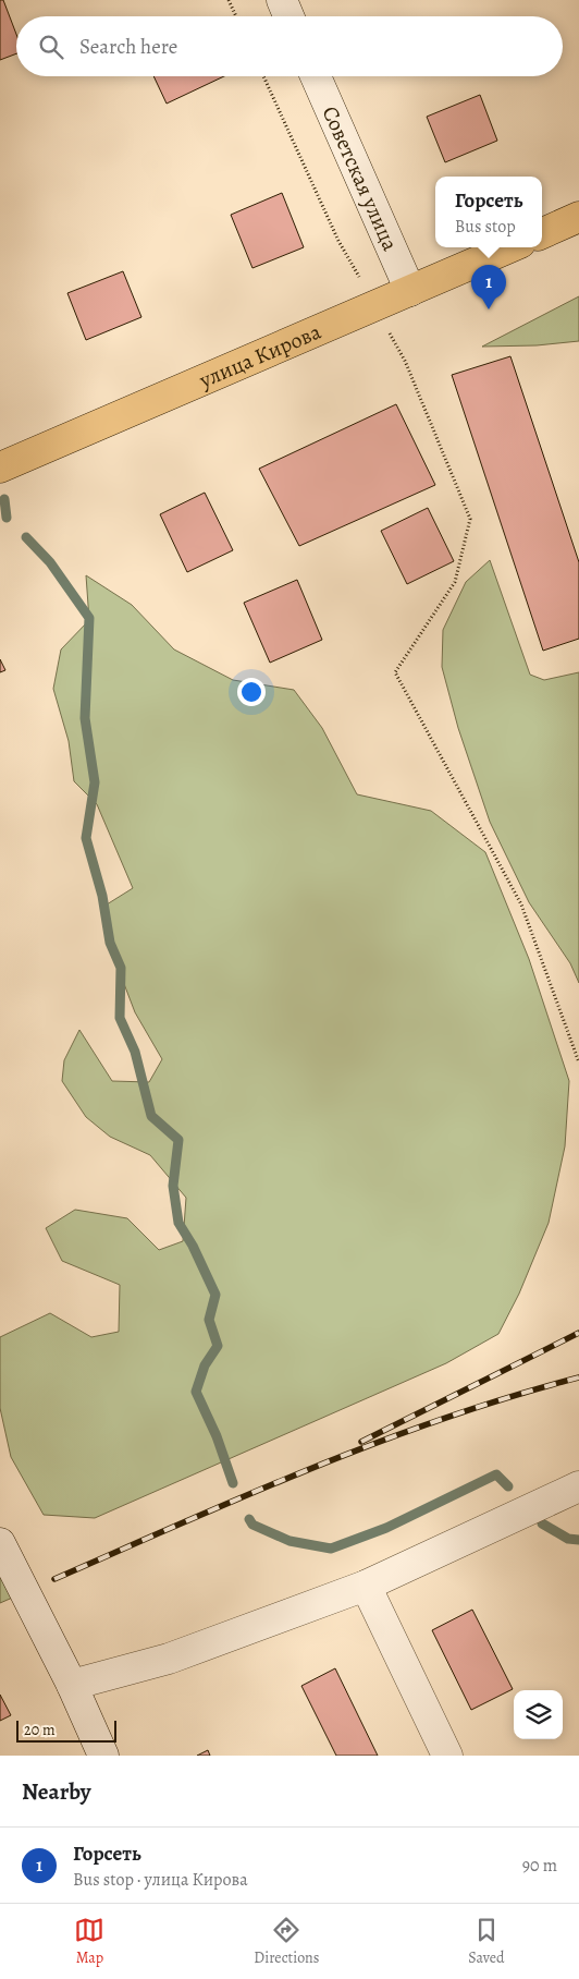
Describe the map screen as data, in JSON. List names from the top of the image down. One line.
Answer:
{"streets":{"main road":["улица Кирова"],"street":["Советская улица"]},"crossings":[["Советская улица","улица Кирова"]],"scale_bar":"20 m","page":{"search":"Search here","popup":["Горсеть","Bus stop"],"pins":"1","scale":"20 m","heading":"Nearby","list":[{"mark":"1","name":"Горсеть","note":"Bus stop · улица Кирова","value":"90 m"}],"nav":["Map","Directions","Saved"]}}
